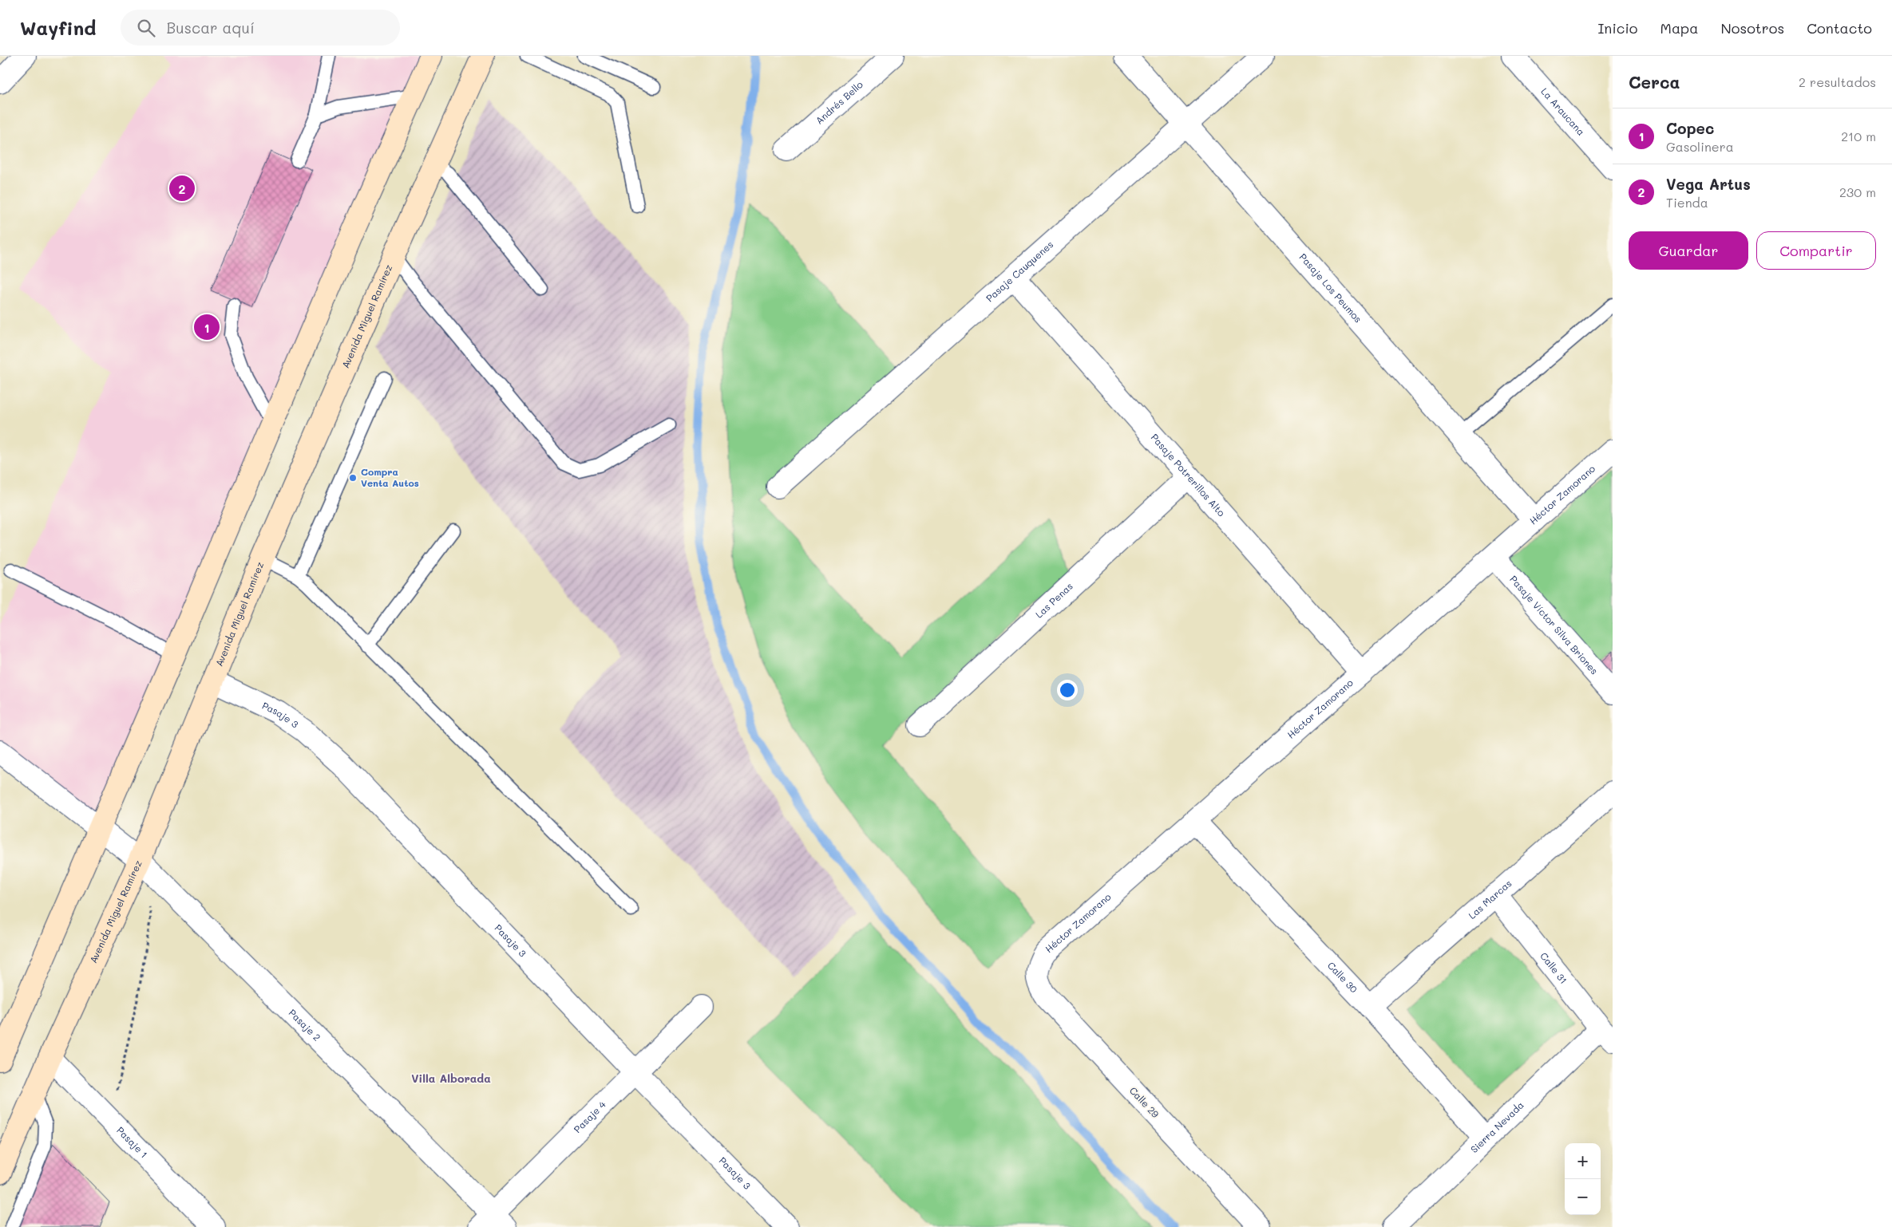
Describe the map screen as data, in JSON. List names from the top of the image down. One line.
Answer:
{"streets":{"main road":["Avenida Miguel Ramírez"],"street":["Andrés Bello","La Araucana","Pasaje Cauquenes","Pasaje Los Peumos","Pasaje Potrerillos Alto","Héctor Zamorano","Las Penas","Pasaje Víctor Silva Briones","Pasaje 3","Las Marcas","Calle 31","Calle 30","Pasaje 2","Calle 29","Pasaje 4","Sierra Nevada","Pasaje 1"]},"crossings":[["Pasaje Cauquenes","Pasaje Los Peumos"],["Pasaje Cauquenes","Pasaje Potrerillos Alto"],["Pasaje Los Peumos","Héctor Zamorano"],["Avenida Miguel Ramírez","Pasaje 3"],["Avenida Miguel Ramírez","Pasaje 2"],["Avenida Miguel Ramírez","Pasaje 1"],["Pasaje Potrerillos Alto","Héctor Zamorano"],["Pasaje Potrerillos Alto","Las Penas"],["Héctor Zamorano","Pasaje Víctor Silva Briones"],["Héctor Zamorano","Calle 30"],["Héctor Zamorano","Calle 29"],["Pasaje 3","Pasaje 4"],["Las Marcas","Calle 31"],["Las Marcas","Calle 30"],["Calle 31","Sierra Nevada"],["Calle 30","Sierra Nevada"],["Pasaje 2","Pasaje 4"]],"districts":["Villa Alborada"],"places":["Compra Venta Autos"],"page":{"header":"Wayfind","search":"Buscar aquí","nav":["Inicio","Mapa","Nosotros","Contacto"],"heading":["Cerca","2 resultados"],"list":[{"mark":"1","name":"Copec","note":"Gasolinera","value":"210 m"},{"mark":"2","name":"Vega Artus","note":"Tienda","value":"230 m"}],"pins":["2","1"],"buttons":["Guardar","Compartir"],"map_buttons":["+","−"]}}
